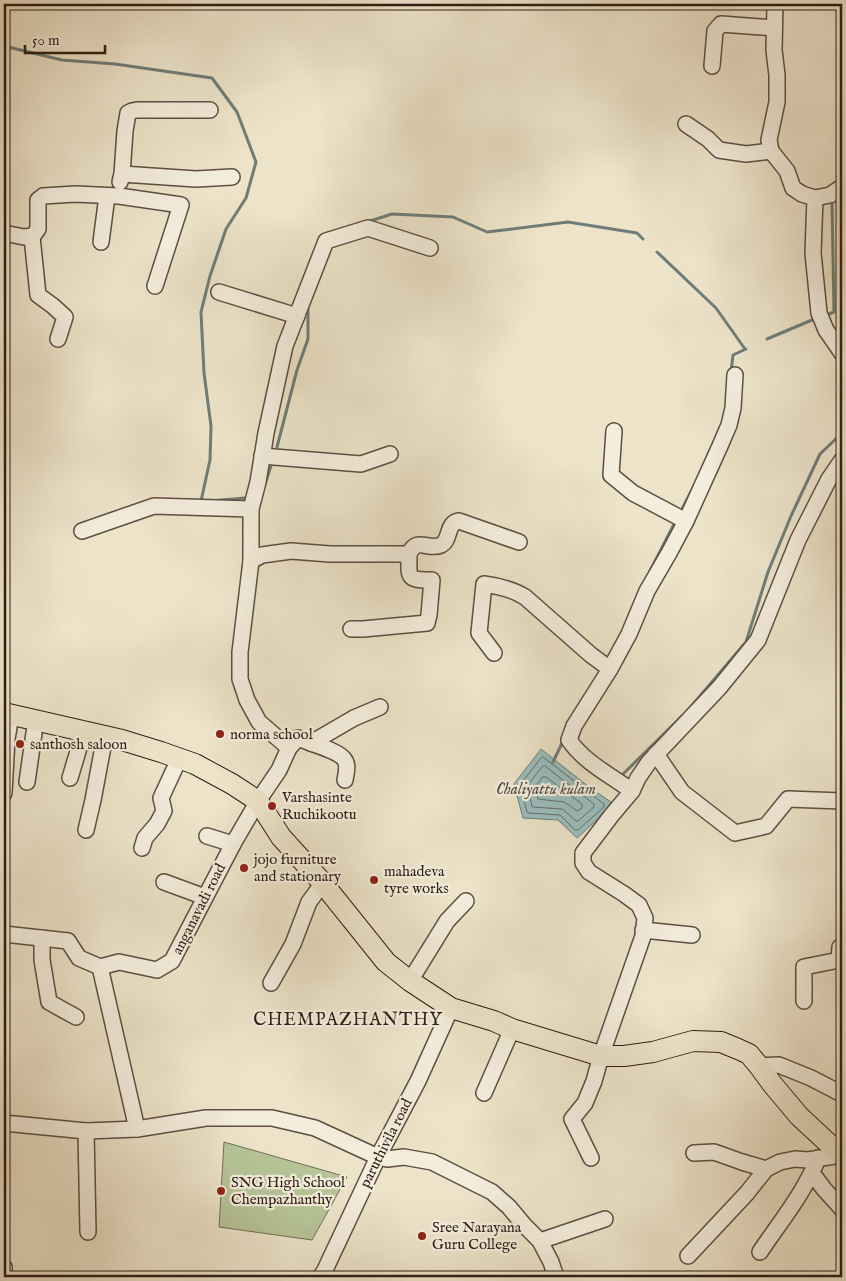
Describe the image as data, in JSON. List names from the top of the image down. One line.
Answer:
{"streets":{"street":["anganavadi road","paruthivila road"]},"districts":["CHEMPAZHANTHY"],"water":["Chaliyattu kulam"],"places":["norma school","santhosh saloon","Varshasinte Ruchikootu","jojo furniture and stationary","mahadeva tyre works","SNG High School Chempazhanthy","Sree Narayana Guru College"],"scale_bar":"50 m"}
